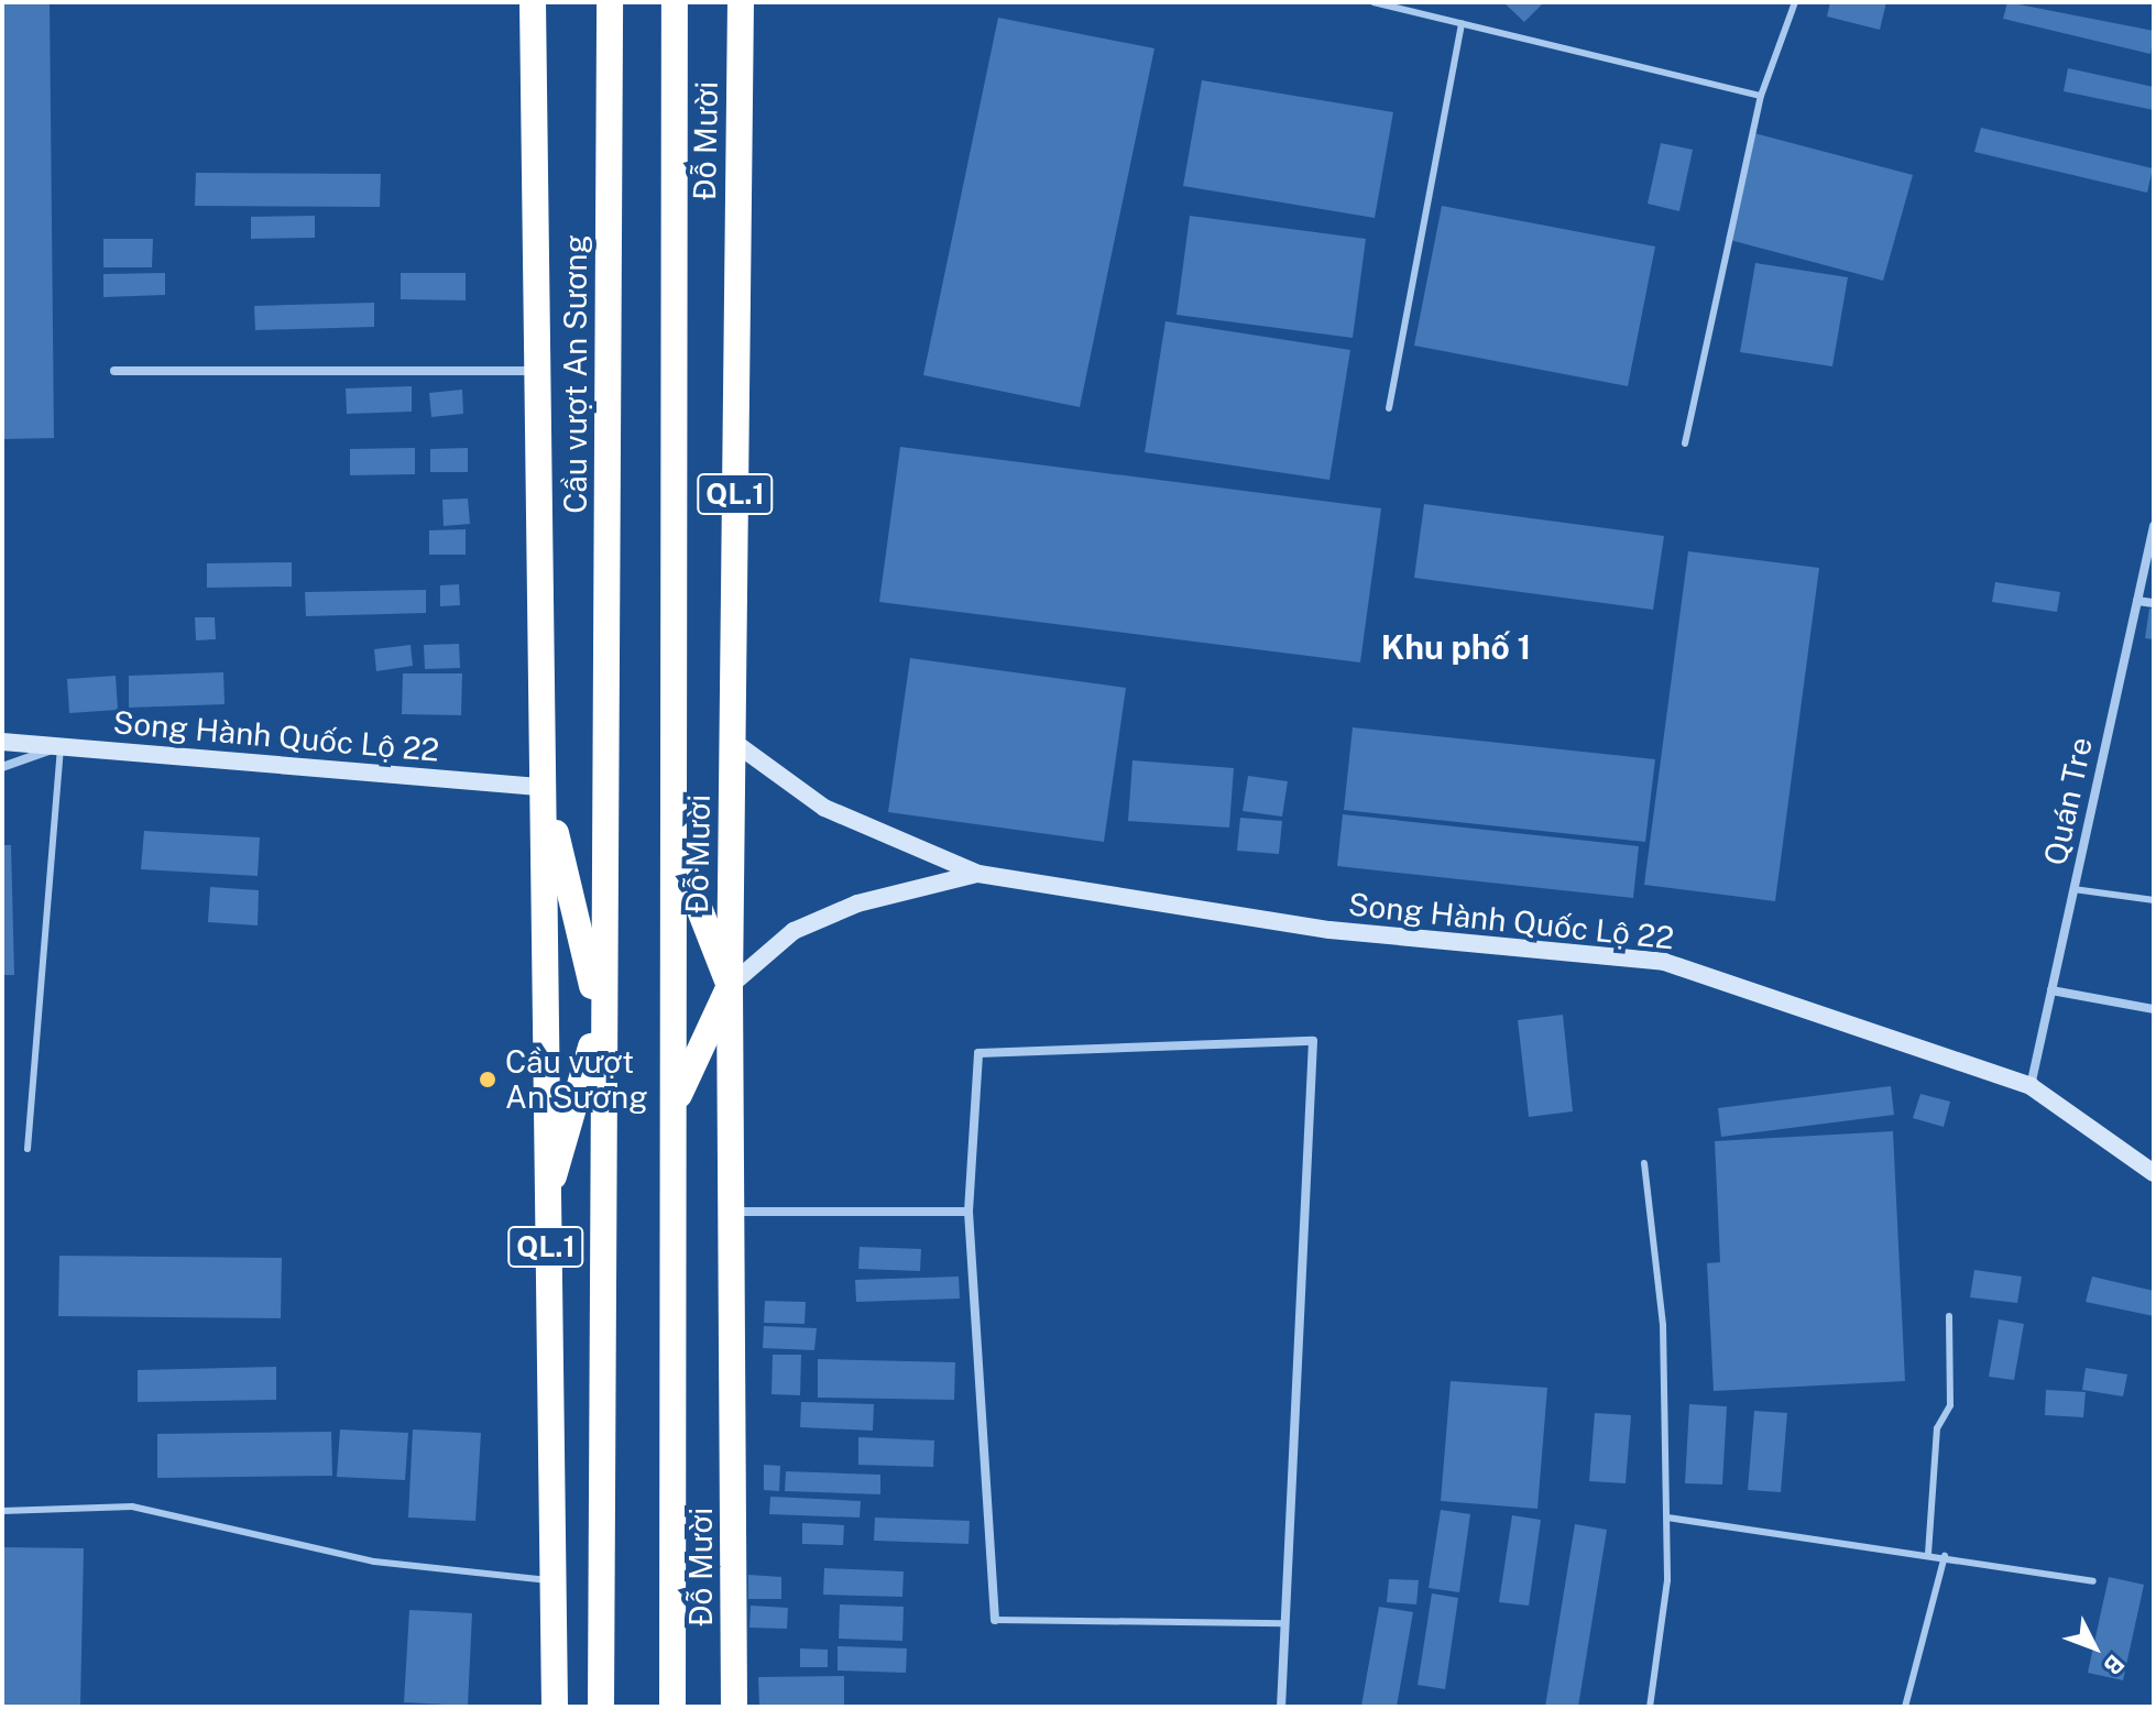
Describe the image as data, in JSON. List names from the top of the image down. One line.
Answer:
{"streets":{"highway":["Đỗ Mười","Cầu vượt An Sương","QL.1"],"street":["Song Hành Quốc Lộ 22","Quán Tre"]},"crossings":[["Đỗ Mười","QL.1"],["Cầu vượt An Sương","QL.1"],["QL.1","Song Hành Quốc Lộ 22"],["Song Hành Quốc Lộ 22","Quán Tre"]],"districts":["Khu phố 1"],"places":["Cầu vượt An Sương"],"north":"bottom right"}
